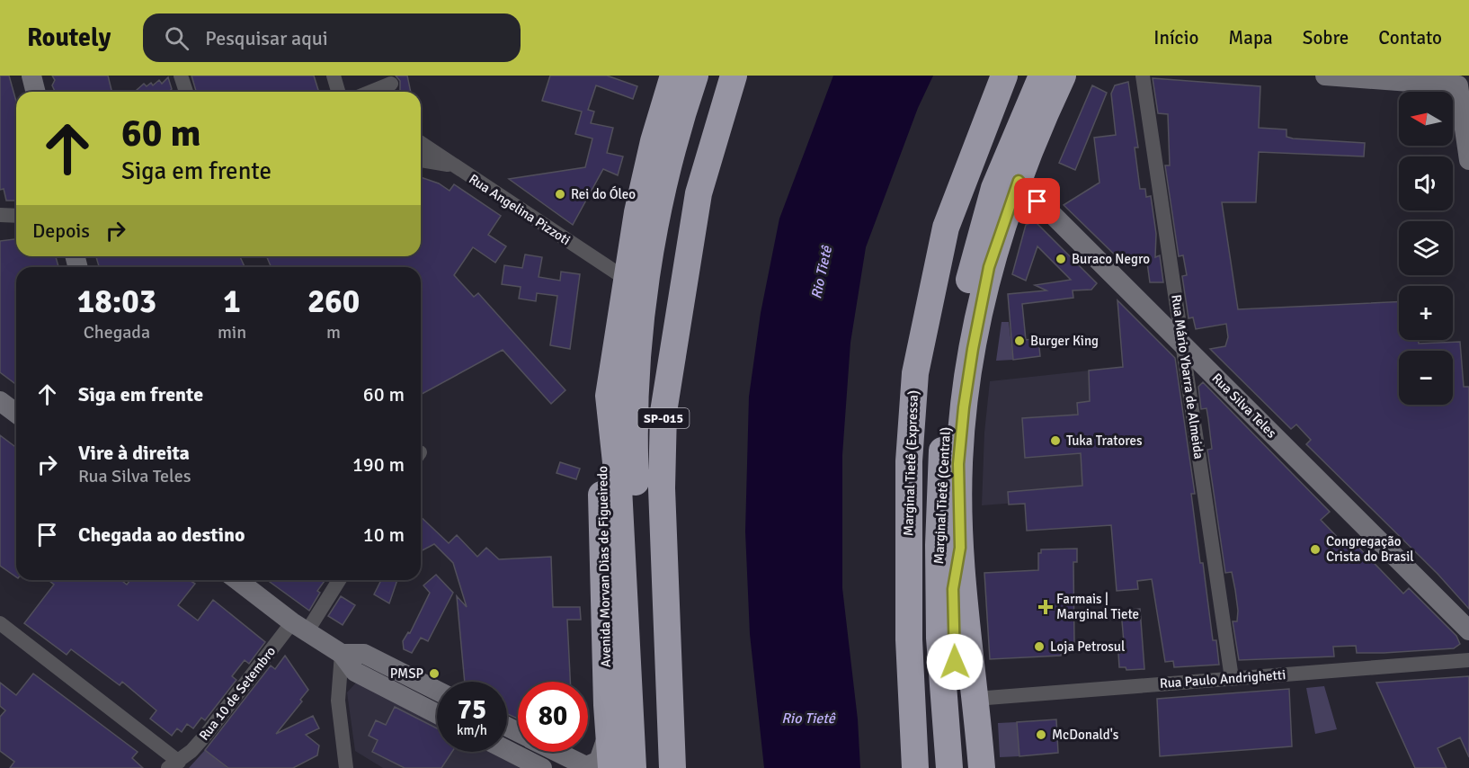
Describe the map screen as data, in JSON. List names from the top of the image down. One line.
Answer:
{"streets":{"highway":["SP-015","Marginal Tietê (Expressa)","Marginal Tietê (Central)","Avenida Morvan Dias de Figueiredo"],"street":["Rua Angelina Pizzoti","Rua Mário Ybarra de Almeida","Rua Silva Teles","Rua Paulo Andrighetti","Rua 10 de Setembro"]},"crossings":[["Rua Mário Ybarra de Almeida","Rua Silva Teles"],["Rua Mário Ybarra de Almeida","Rua Paulo Andrighetti"],["Rua Silva Teles","Marginal Tietê (Central)"]],"water":["Rio Tietê"],"places":{"other":["Rei do Óleo","Buraco Negro","Burger King","Tuka Tratores","Congregação Crista do Brasil","Loja Petrosul","PMSP","McDonald's"],"health":["Farmais | Marginal Tiete"]},"north":"left","page":{"header":"Routely","search":"Pesquisar aqui","nav":["Início","Mapa","Sobre","Contato"],"map_buttons":["+","−"],"turn":["60 m","Siga em frente"],"then":"Depois","eta":["18:03","Chegada","1","min","260","m"],"list":[{"name":"Siga em frente","value":"60 m"},{"name":"Vire à direita","note":"Rua Silva Teles","value":"190 m"},{"name":"Chegada ao destino","value":"10 m"}],"speed":"75 km/h","limit":"80"}}
